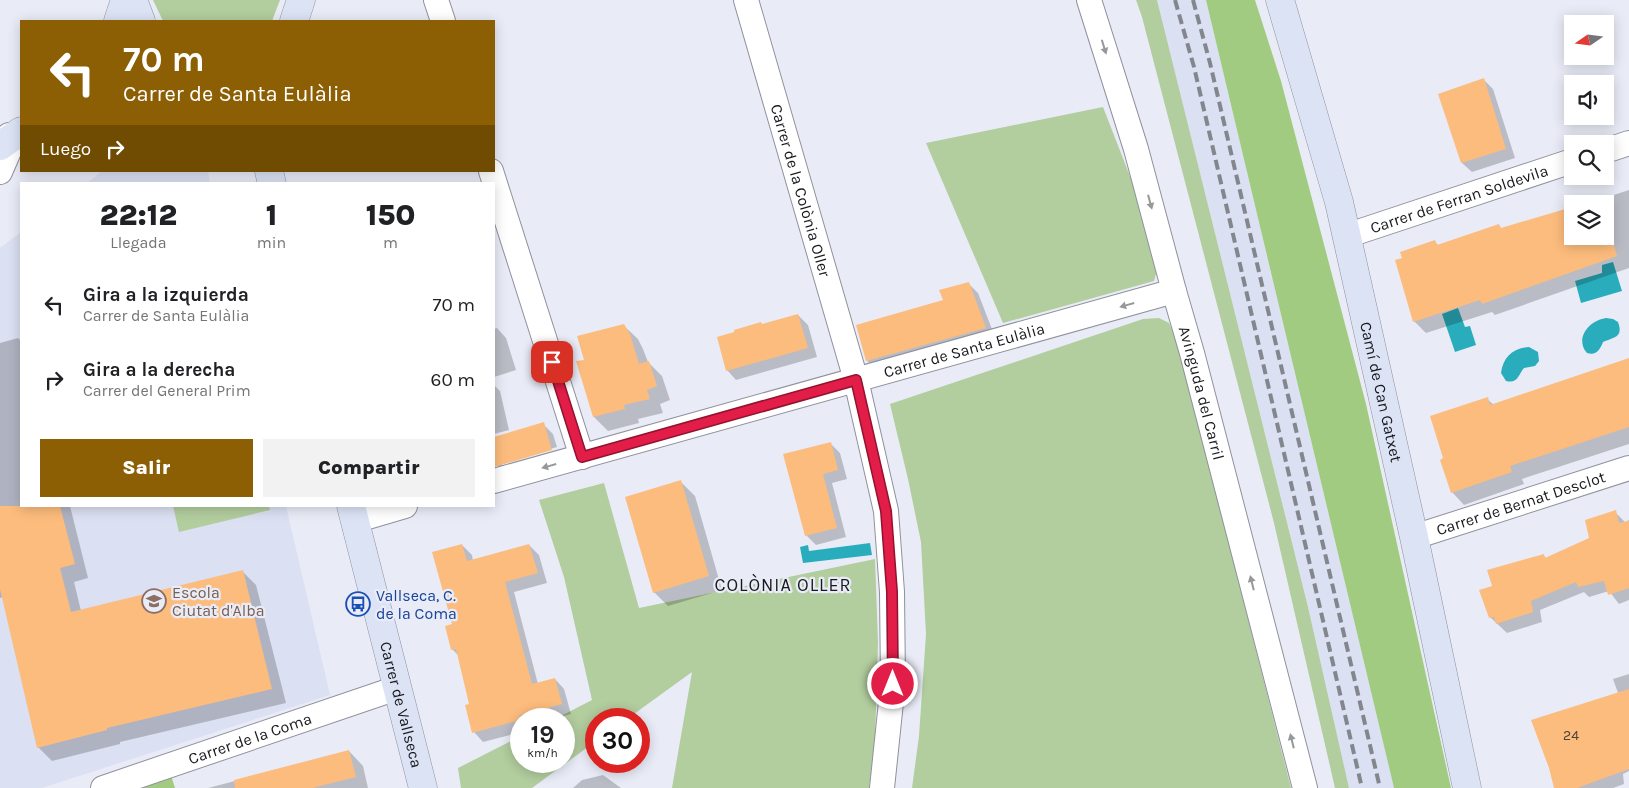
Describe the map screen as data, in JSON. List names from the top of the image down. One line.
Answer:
{"streets":{"street":["Carrer de la Colònia Oller","Carrer de Ferran Soldevila","Carrer de Santa Eulàlia","Camí de Can Gatxet","Avinguda del Carril","Carrer de Bernat Desclot","Carrer de Vallseca","Carrer de la Coma"]},"crossings":[["Carrer de la Colònia Oller","Carrer de Santa Eulàlia"],["Carrer de Ferran Soldevila","Camí de Can Gatxet"],["Carrer de Santa Eulàlia","Avinguda del Carril"],["Camí de Can Gatxet","Carrer de Bernat Desclot"],["Carrer de Vallseca","Carrer de la Coma"]],"one_way":["Carrer de Santa Eulàlia"],"districts":["COLÒNIA OLLER"],"places":{"school or university":["Escola Ciutat d'Alba"],"bus stop":["Vallseca, C. de la Coma"]},"house_numbers":["24"],"north":"left","page":{"turn":["70 m","Carrer de Santa Eulàlia"],"then":"Luego","eta":["22:12","Llegada","1","min","150","m"],"list":[{"name":"Gira a la izquierda","note":"Carrer de Santa Eulàlia","value":"70 m"},{"name":"Gira a la derecha","note":"Carrer del General Prim","value":"60 m"}],"buttons":["Salir","Compartir"],"speed":"19 km/h","limit":"30"}}
